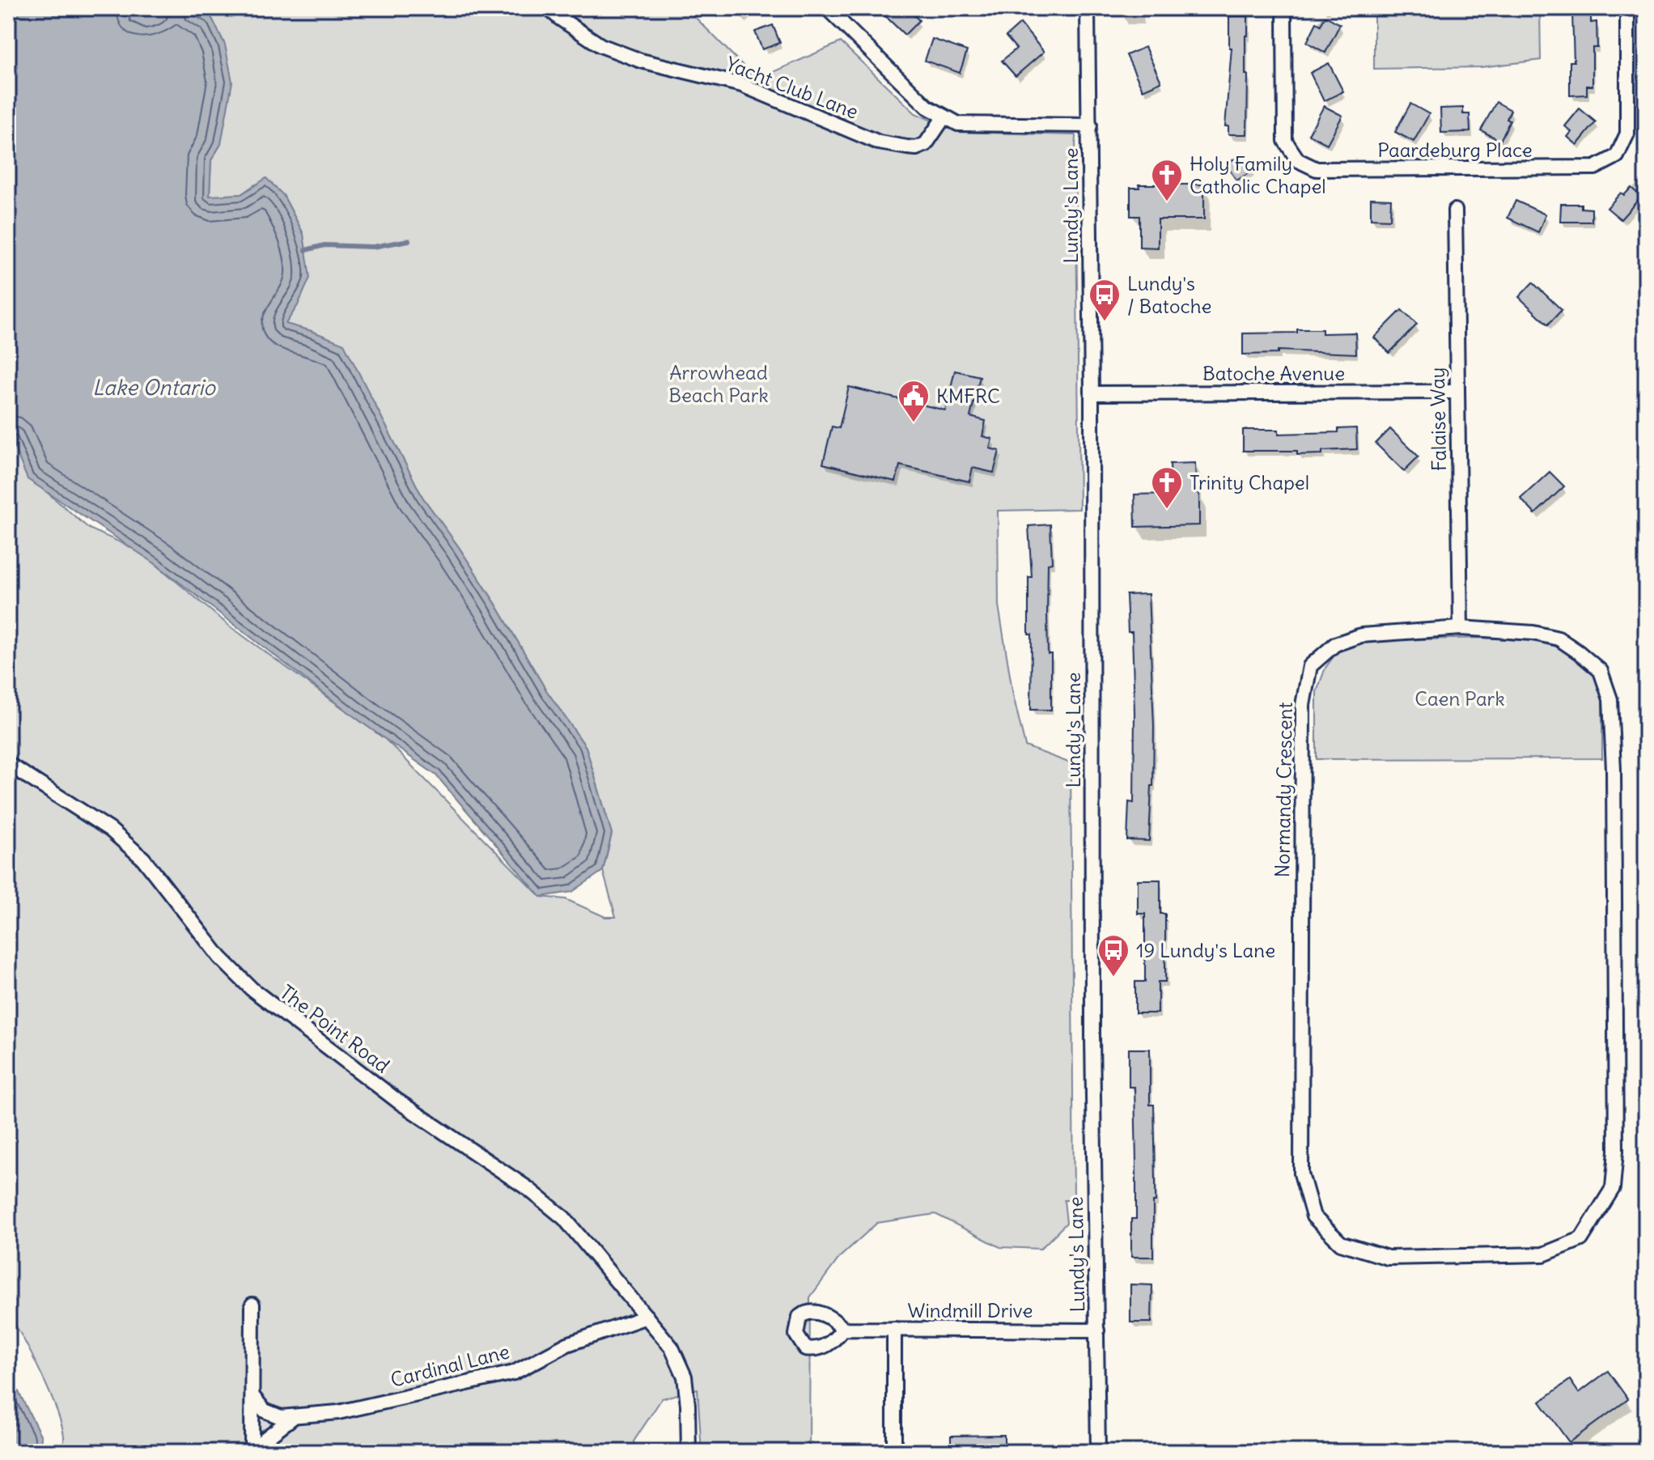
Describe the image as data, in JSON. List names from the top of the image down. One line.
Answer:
{"streets":{"street":["Yacht Club Lane","Paardeburg Place","Lundy's Lane","Batoche Avenue","Falaise Way","Normandy Crescent","The Point Road","Windmill Drive","Cardinal Lane"]},"crossings":[["Lundy's Lane","Batoche Avenue"],["Lundy's Lane","Windmill Drive"],["Batoche Avenue","Falaise Way"],["Falaise Way","Normandy Crescent"],["The Point Road","Cardinal Lane"]],"water":["Lake Ontario"],"parks":["Arrowhead Beach Park","Caen Park"],"places":{"church":["Holy Family Catholic Chapel","Trinity Chapel"],"bus stop":["Lundy's / Batoche","19 Lundy's Lane"],"public building":["KMFRC"]}}
